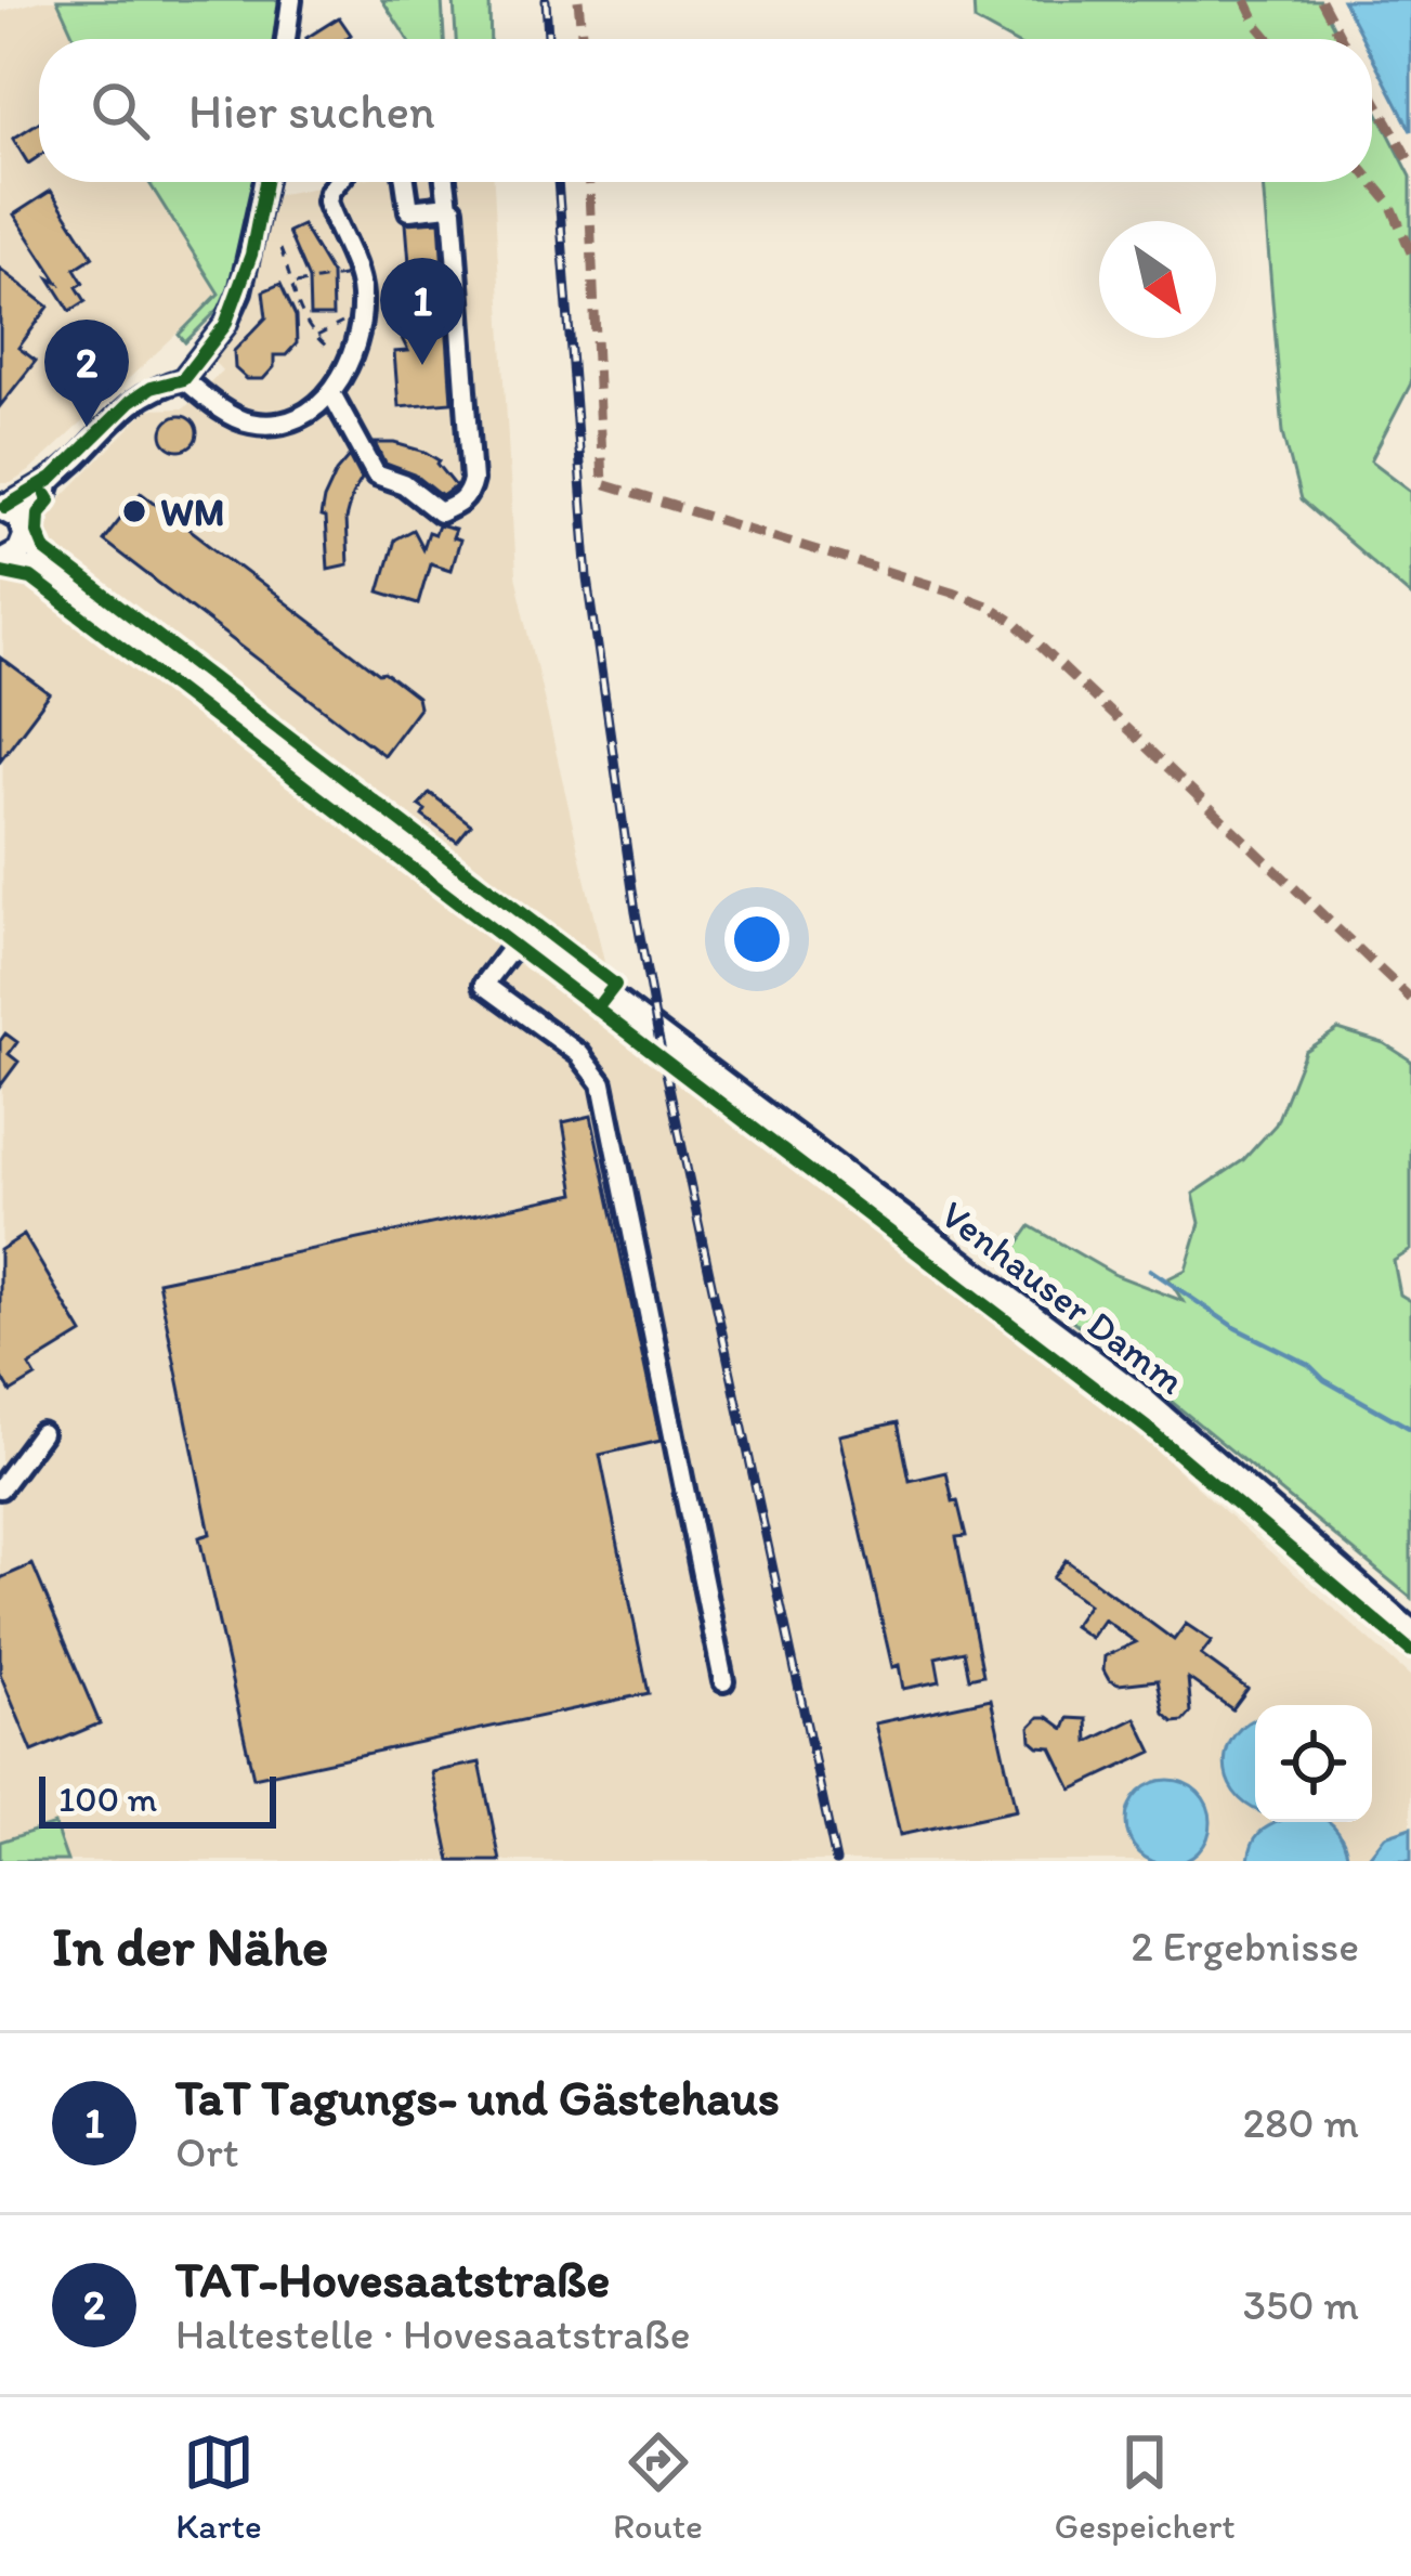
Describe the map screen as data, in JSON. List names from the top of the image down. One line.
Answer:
{"streets":{"main road":["Venhauser Damm"]},"places":["WM"],"scale_bar":"100 m","north":"bottom right","page":{"search":"Hier suchen","pins":["1","2"],"scale":"100 m","heading":["In der Nähe","2 Ergebnisse"],"list":[{"mark":"1","name":"TaT Tagungs- und Gästehaus","note":"Ort","value":"280 m"},{"mark":"2","name":"TAT-Hovesaatstraße","note":"Haltestelle · Hovesaatstraße","value":"350 m"}],"nav":["Karte","Route","Gespeichert"]}}
